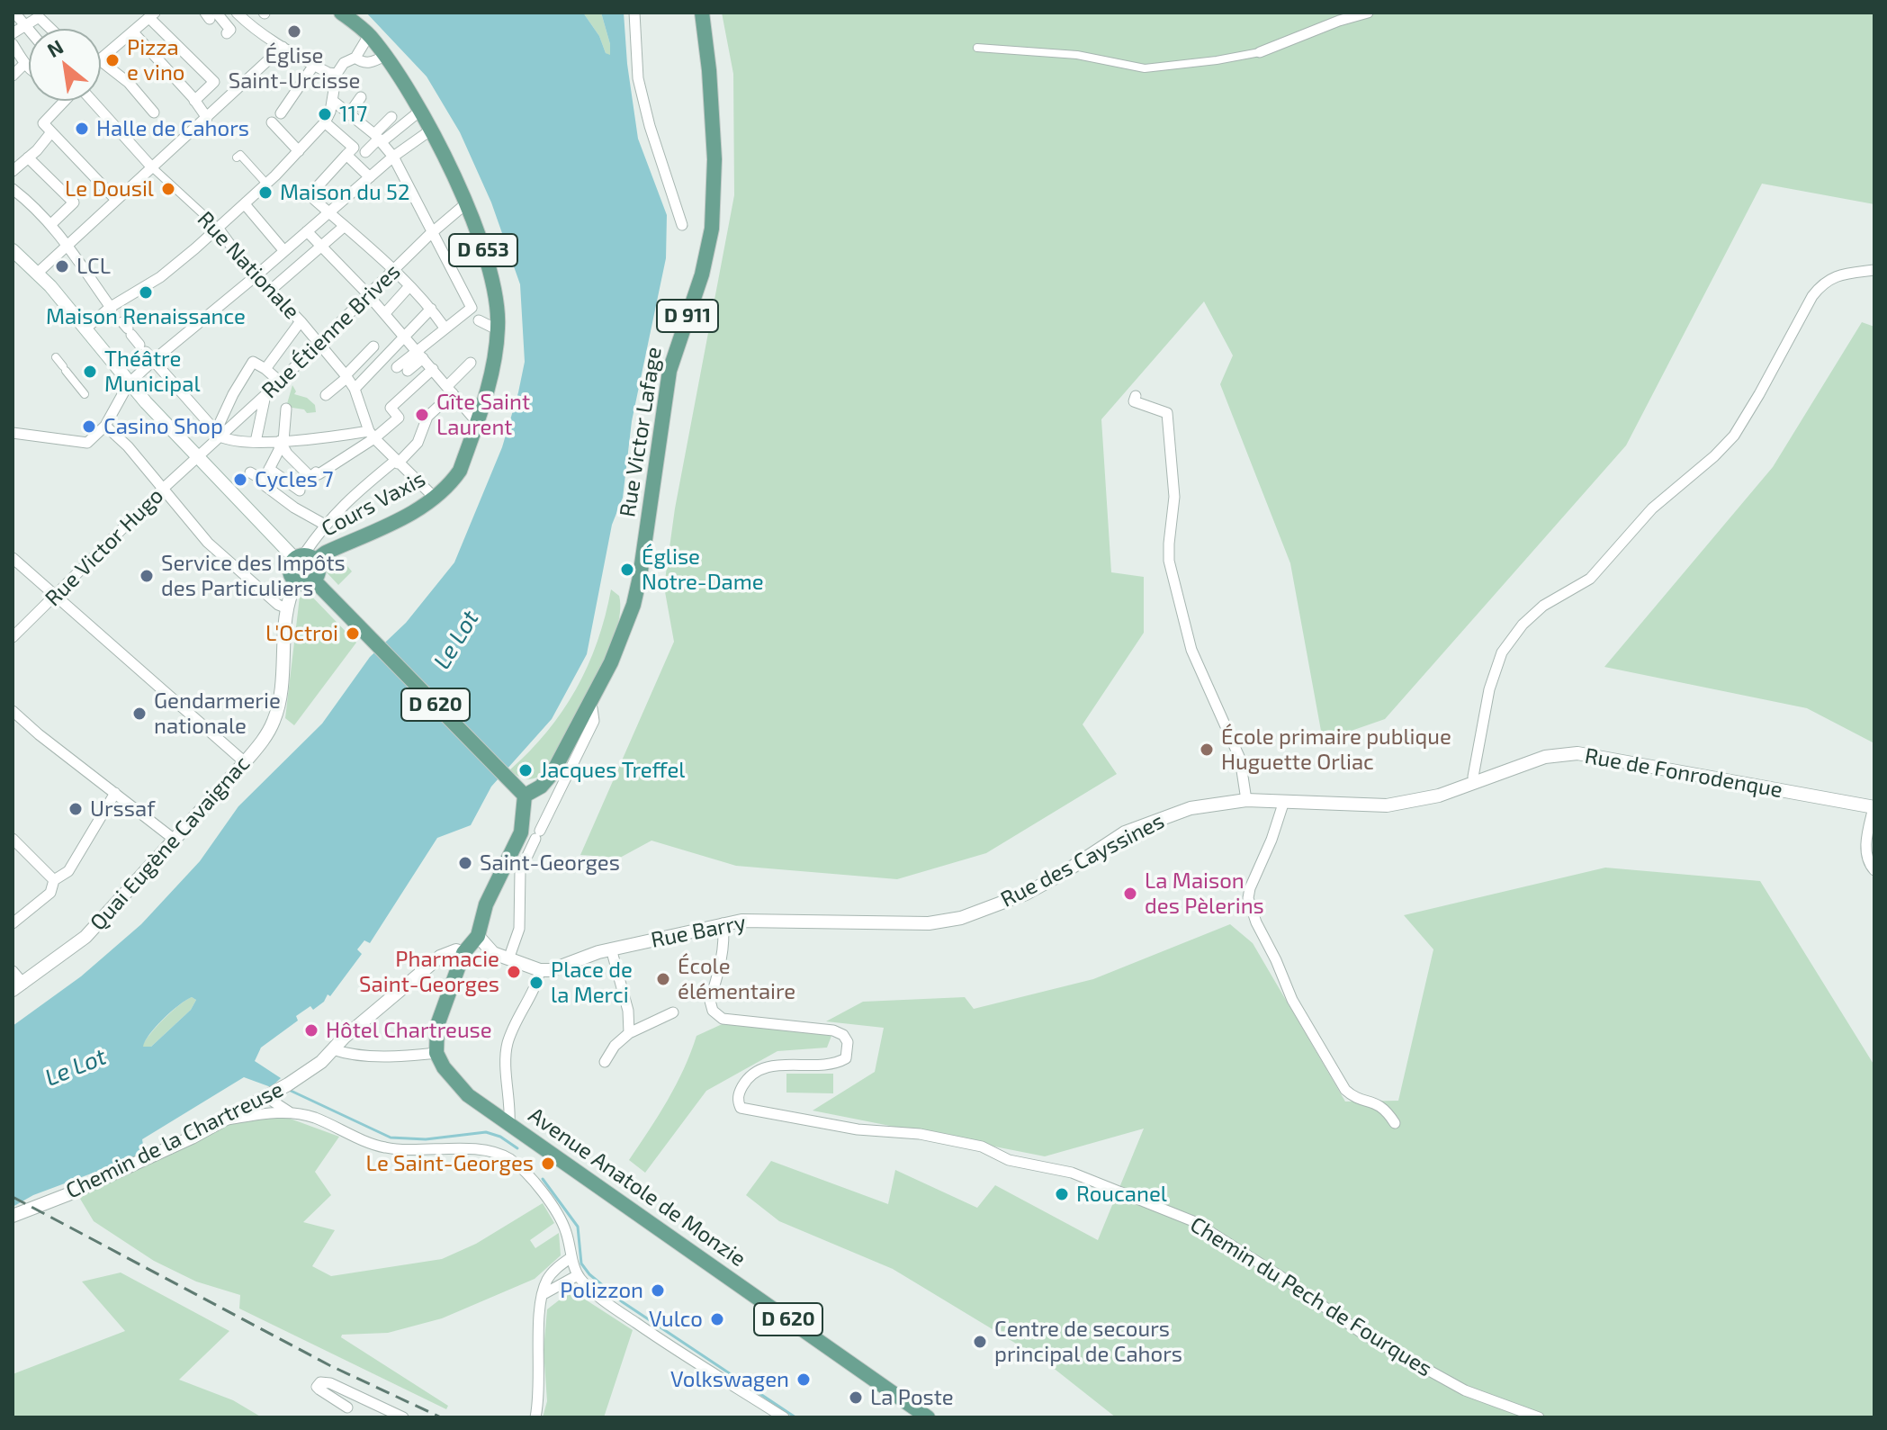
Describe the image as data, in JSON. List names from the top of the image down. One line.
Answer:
{"streets":{"main road":["D 653","D 911","Rue Victor Lafage","Cours Vaxis","D 620","Avenue Anatole de Monzie"],"street":["Rue Nationale","Rue Étienne Brives","Rue Victor Hugo","Rue de Fonrodenque","Quai Eugène Cavaignac","Rue des Cayssines","Rue Barry","Chemin de la Chartreuse","Chemin du Pech de Fourques"]},"crossings":[["D 653","Rue Étienne Brives"],["D 653","Cours Vaxis"],["Rue Nationale","Rue Étienne Brives"],["Rue Nationale","Cours Vaxis"],["D 911","Rue Victor Lafage"],["D 911","D 620"],["Rue Étienne Brives","Rue Victor Hugo"],["Rue de Fonrodenque","Rue des Cayssines"],["Rue des Cayssines","Rue Barry"],["Rue Barry","Chemin du Pech de Fourques"]],"water":["Le Lot"],"places":["Église Saint-Urcisse","Pizza e vino","117","Halle de Cahors","Le Dousil","Maison du 52","LCL","Maison Renaissance","Théâtre Municipal","Gîte Saint Laurent","Casino Shop","Cycles 7","Église Notre-Dame","Service des Impôts des Particuliers","L'Octroi","Gendarmerie nationale","École primaire publique Huguette Orliac","Jacques Treffel","Urssaf","Saint-Georges","La Maison des Pèlerins","Pharmacie Saint-Georges","École élémentaire","Place de la Merci","Hôtel Chartreuse","Le Saint-Georges","Roucanel","Polizzon","Vulco","Centre de secours principal de Cahors","Volkswagen","La Poste"],"north":"top left"}
